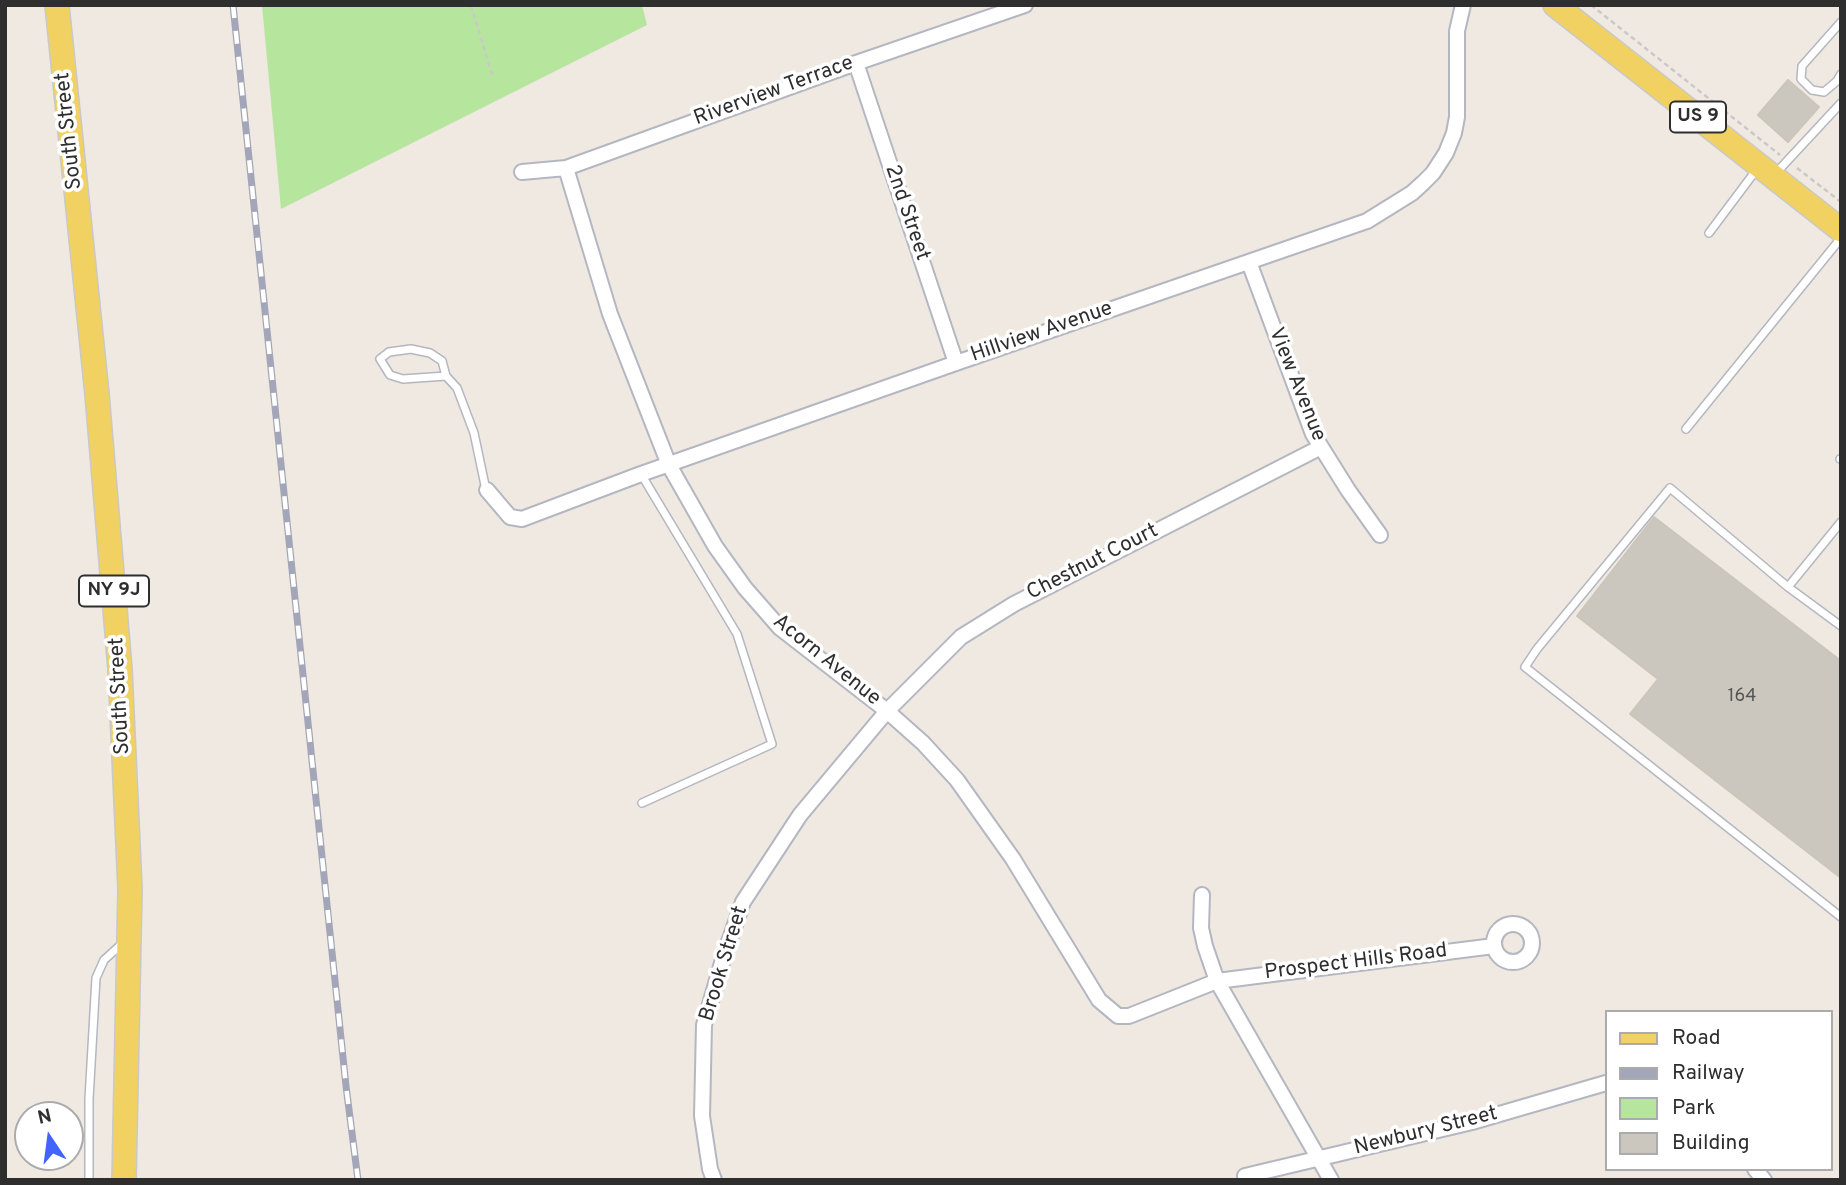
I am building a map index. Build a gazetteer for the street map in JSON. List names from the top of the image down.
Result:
{
  "streets": {
    "main road": ["US 9", "South Street", "NY 9J"],
    "street": [
      "Riverview Terrace",
      "2nd Street",
      "Hillview Avenue",
      "View Avenue",
      "Chestnut Court",
      "Acorn Avenue",
      "Prospect Hills Road",
      "Brook Street",
      "Newbury Street"
    ]
  },
  "crossings": [
    ["Riverview Terrace", "2nd Street"],
    ["Riverview Terrace", "Acorn Avenue"],
    ["2nd Street", "Hillview Avenue"],
    ["Hillview Avenue", "View Avenue"],
    ["Hillview Avenue", "Acorn Avenue"],
    ["View Avenue", "Chestnut Court"],
    ["Chestnut Court", "Acorn Avenue"],
    ["Chestnut Court", "Brook Street"],
    ["Acorn Avenue", "Prospect Hills Road"],
    ["Acorn Avenue", "Brook Street"]
  ],
  "house_numbers": ["164"],
  "legend": [
    "Road",
    "Railway",
    "Park",
    "Building"
  ],
  "north": "top"
}
